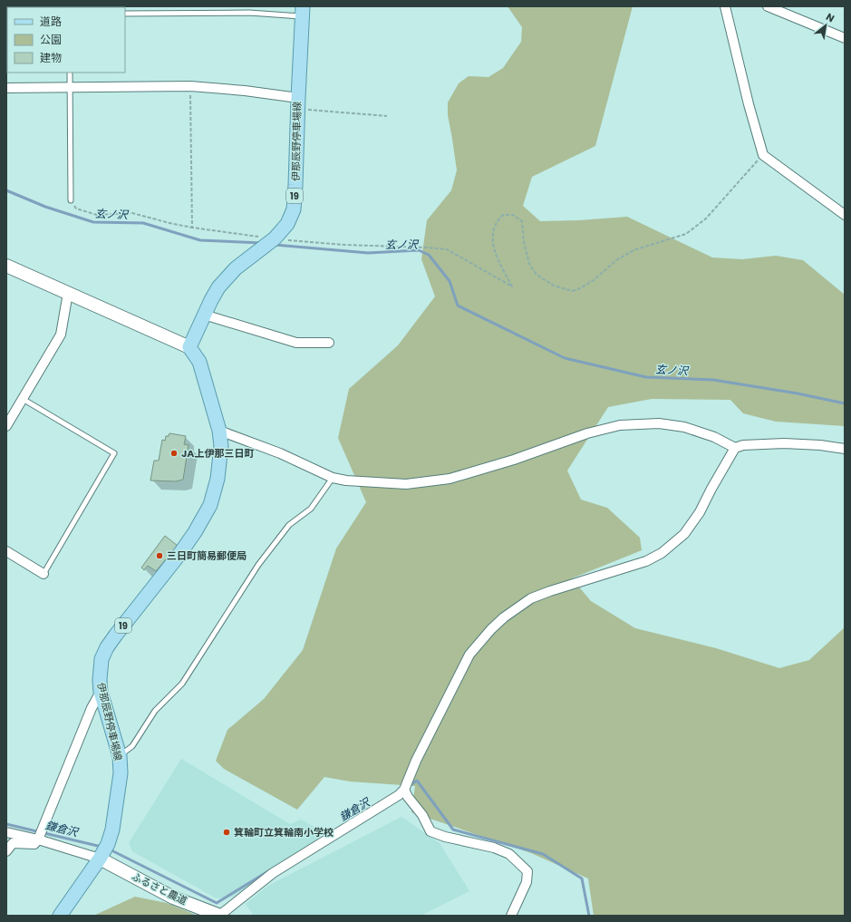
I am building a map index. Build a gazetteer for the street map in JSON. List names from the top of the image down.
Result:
{
  "streets": {
    "main road": ["伊那辰野停車場線", "19"],
    "street": ["ふるさと農道"]
  },
  "crossings": [
    ["伊那辰野停車場線", "ふるさと農道"]
  ],
  "water": ["玄ノ沢", "鎌倉沢"],
  "places": ["JA上伊那三日町", "三日町簡易郵便局", "箕輪町立箕輪南小学校"],
  "legend": ["道路", "公園", "建物"],
  "north": "top right"
}
